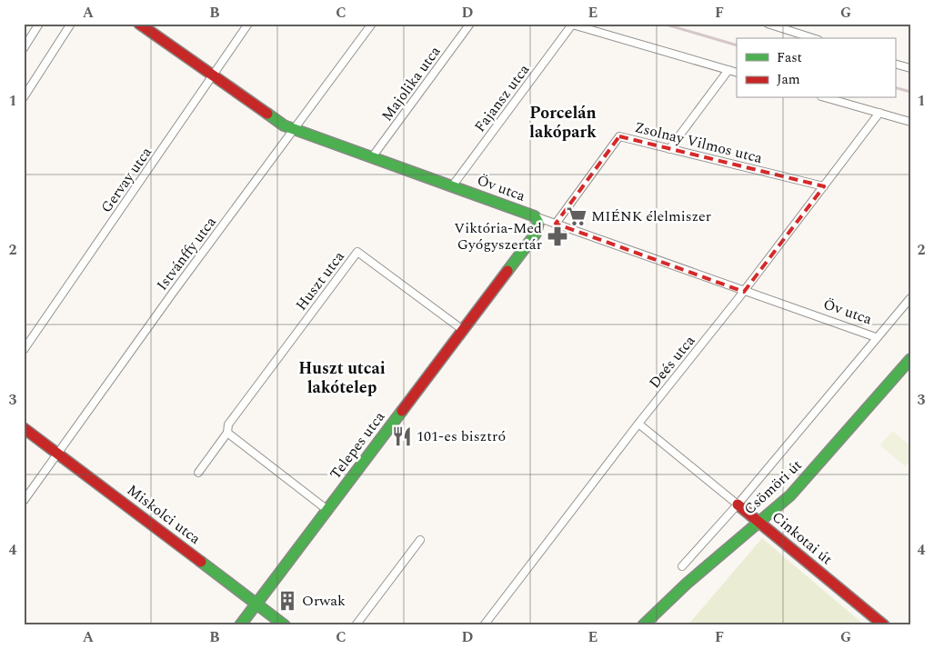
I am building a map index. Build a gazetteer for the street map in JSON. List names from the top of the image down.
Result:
{
  "streets": {
    "street": [
      "Majolika utca",
      "Fajansz utca",
      "Zsolnay Vilmos utca",
      "Gervay utca",
      "Öv utca",
      "Istvánffy utca",
      "Huszt utca",
      "Deés utca",
      "Telepes utca",
      "Csömöri út",
      "Miskolci utca",
      "Cinkotai út"
    ]
  },
  "crossings": [
    ["Majolika utca", "Öv utca"],
    ["Fajansz utca", "Öv utca"],
    ["Zsolnay Vilmos utca", "Öv utca"],
    ["Zsolnay Vilmos utca", "Deés utca"],
    ["Gervay utca", "Öv utca"],
    ["Öv utca", "Istvánffy utca"],
    ["Öv utca", "Deés utca"],
    ["Öv utca", "Telepes utca"],
    ["Öv utca", "Csömöri út"],
    ["Istvánffy utca", "Miskolci utca"],
    ["Huszt utca", "Telepes utca"],
    ["Deés utca", "Cinkotai út"],
    ["Telepes utca", "Miskolci utca"],
    ["Csömöri út", "Cinkotai út"]
  ],
  "districts": ["Porcelán lakópark", "Huszt utcai lakótelep"],
  "places": {
    "supermarket": ["MIÉNK élelmiszer"],
    "pharmacy": ["Viktória-Med Gyógyszertár"],
    "restaurant": ["101-es bisztró"],
    "building": ["Orwak"]
  },
  "legend": ["Fast", "Jam"],
  "grid": {
    "columns": [
      "A",
      "B",
      "C",
      "D",
      "E",
      "F",
      "G"
    ],
    "rows": [
      "1",
      "2",
      "3",
      "4"
    ]
  }
}
